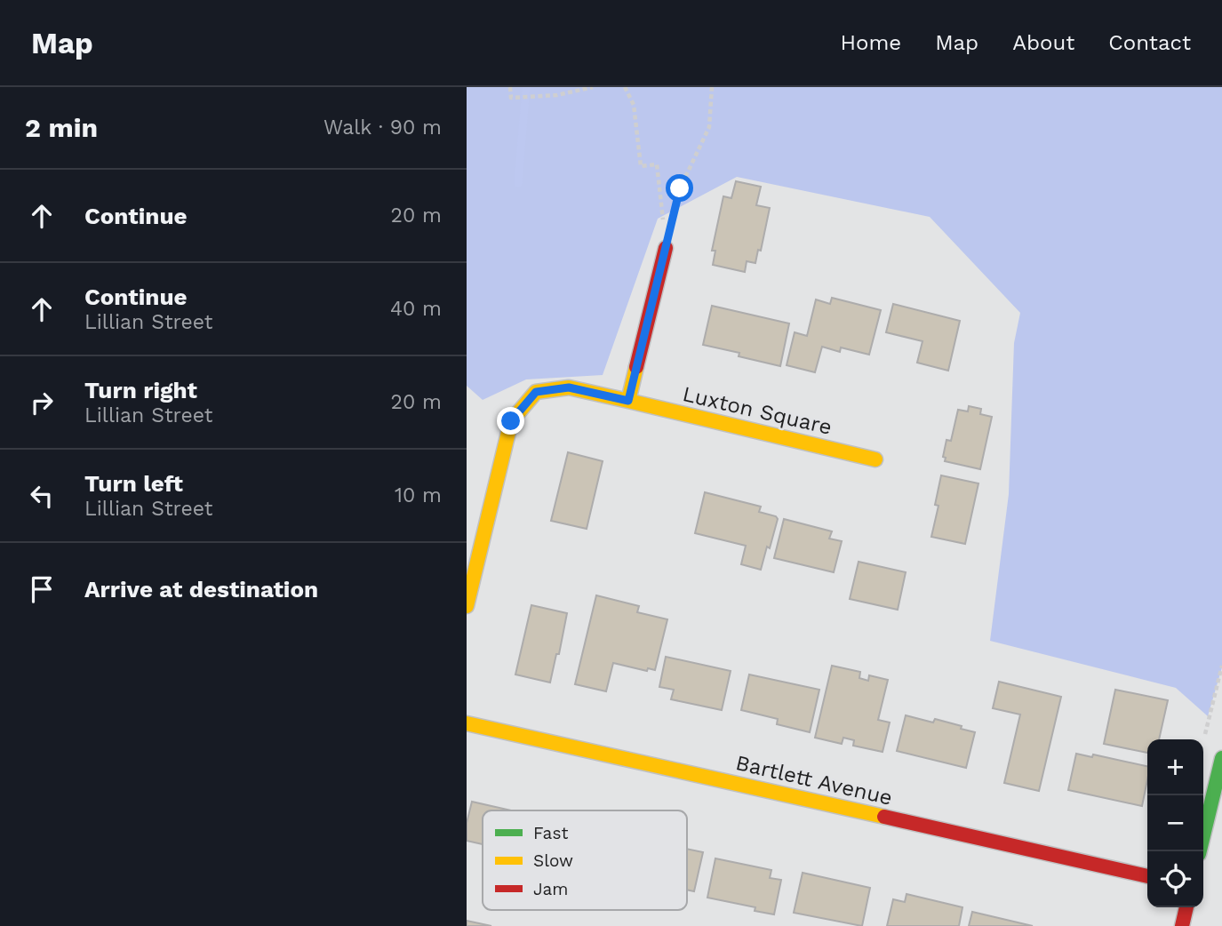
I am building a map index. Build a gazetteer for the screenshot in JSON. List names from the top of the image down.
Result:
{
  "streets": {
    "street": ["Luxton Square", "Bartlett Avenue"]
  },
  "legend": ["Fast", "Slow", "Jam"],
  "page": {
    "header": "Map",
    "nav": [
      "Home",
      "Map",
      "About",
      "Contact"
    ],
    "heading": ["2 min", "Walk · 90 m"],
    "list": [
      ["Continue", "20 m"],
      ["Continue", "Lillian Street", "40 m"],
      ["Turn right", "Lillian Street", "20 m"],
      ["Turn left", "Lillian Street", "10 m"],
      "Arrive at destination"
    ],
    "map_buttons": ["+", "−"]
  }
}
